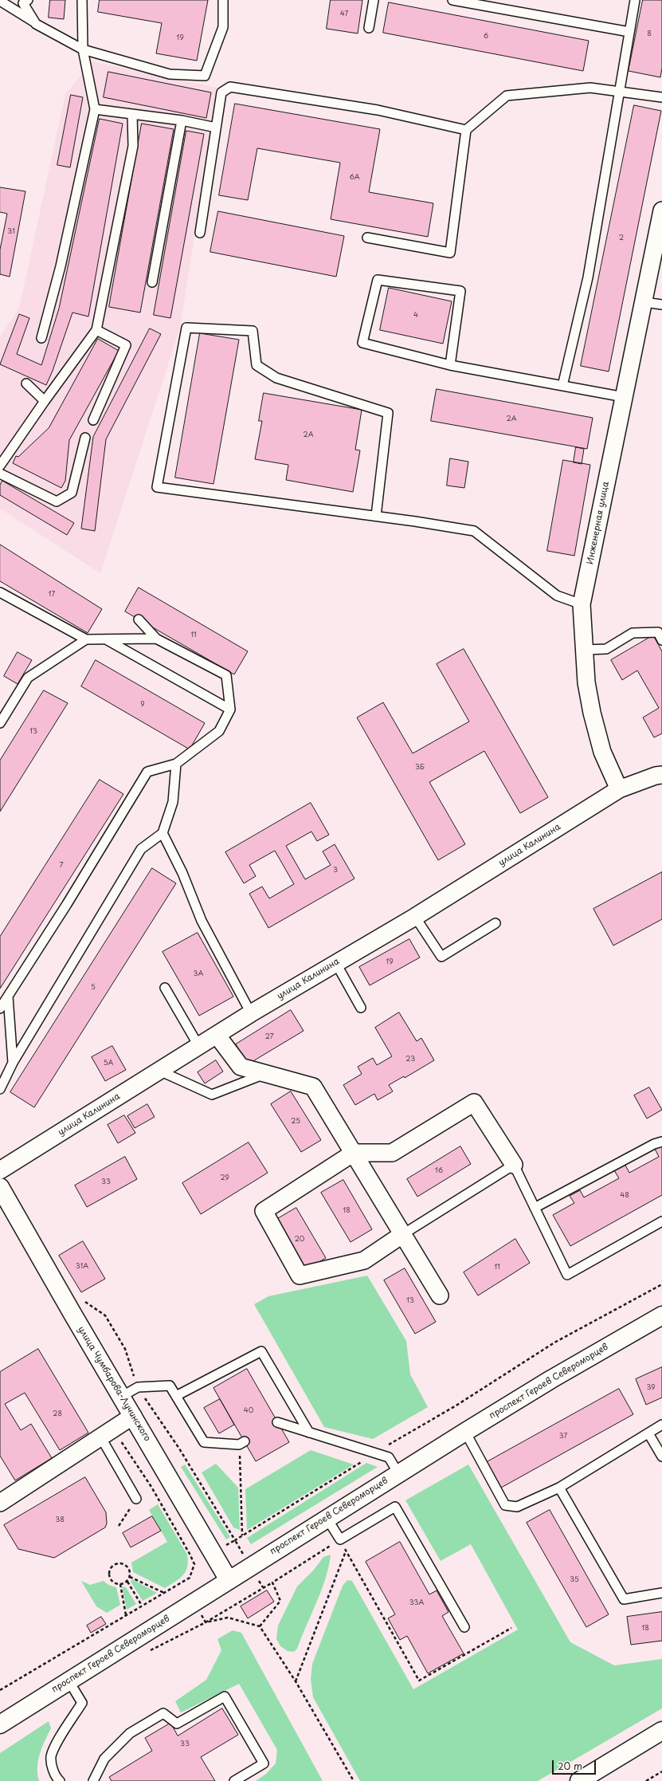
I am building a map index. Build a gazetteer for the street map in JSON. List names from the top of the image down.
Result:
{
  "streets": {
    "main road": ["проспект Героев Североморцев", "улица Чумбарова-Лучинского"],
    "street": ["Инженерная улица", "улица Калинина"]
  },
  "crossings": [
    ["Инженерная улица", "улица Калинина"],
    ["проспект Героев Североморцев", "улица Чумбарова-Лучинского"]
  ],
  "house_numbers": [
    "47",
    "8",
    "6",
    "19",
    "6А",
    "31",
    "2",
    "4",
    "2А",
    "2А",
    "17",
    "11",
    "9",
    "13",
    "3Б",
    "7",
    "3",
    "19",
    "3А",
    "5",
    "27",
    "23",
    "5А",
    "25",
    "16",
    "29",
    "33",
    "48",
    "18",
    "20",
    "31А",
    "11",
    "13",
    "39",
    "40",
    "28",
    "37",
    "38",
    "35",
    "33А",
    "18",
    "33"
  ],
  "scale_bar": "20 m"
}
